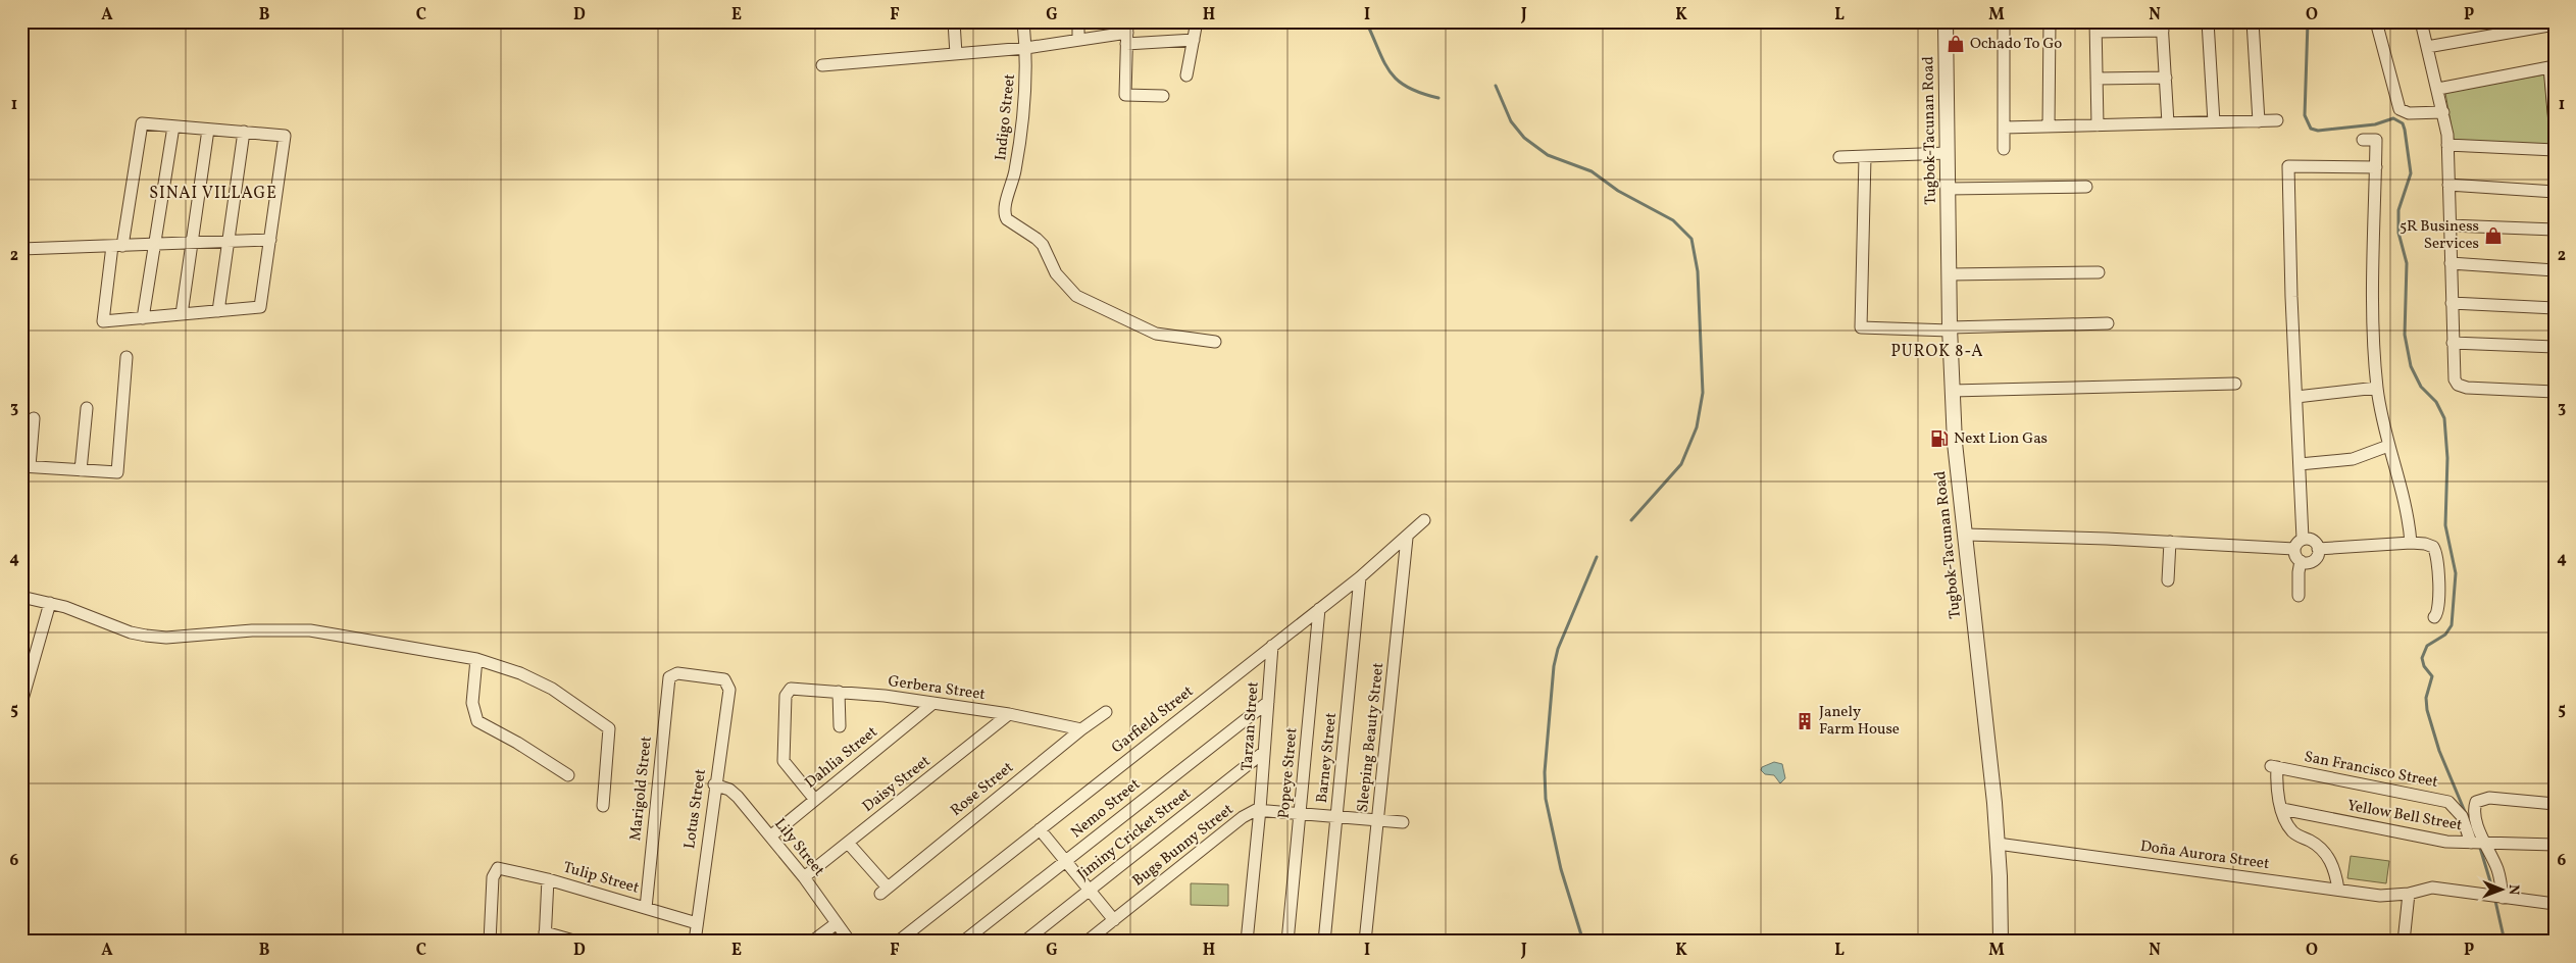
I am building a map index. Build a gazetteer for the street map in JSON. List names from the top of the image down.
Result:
{
  "streets": {
    "street": [
      "Indigo Street",
      "Tugbok-Tacunan Road",
      "Gerbera Street",
      "Garfield Street",
      "Tarzan Street",
      "Sleeping Beauty Street",
      "Dahlia Street",
      "Barney Street",
      "San Francisco Street",
      "Popeye Street",
      "Daisy Street",
      "Marigold Street",
      "Rose Street",
      "Lotus Street",
      "Nemo Street",
      "Yellow Bell Street",
      "Jiminy Cricket Street",
      "Bugs Bunny Street",
      "Lily Street",
      "Doña Aurora Street",
      "Tulip Street"
    ]
  },
  "crossings": [
    ["Tugbok-Tacunan Road", "Doña Aurora Street"],
    ["Gerbera Street", "Dahlia Street"],
    ["Gerbera Street", "Daisy Street"],
    ["Gerbera Street", "Rose Street"],
    ["Garfield Street", "Tarzan Street"],
    ["Garfield Street", "Sleeping Beauty Street"],
    ["Garfield Street", "Barney Street"],
    ["Garfield Street", "Popeye Street"],
    ["Tarzan Street", "Popeye Street"],
    ["Tarzan Street", "Nemo Street"],
    ["Tarzan Street", "Jiminy Cricket Street"],
    ["Tarzan Street", "Bugs Bunny Street"],
    ["Dahlia Street", "Lily Street"],
    ["San Francisco Street", "Yellow Bell Street"],
    ["Popeye Street", "Bugs Bunny Street"],
    ["Daisy Street", "Rose Street"],
    ["Daisy Street", "Lily Street"],
    ["Marigold Street", "Lotus Street"],
    ["Marigold Street", "Tulip Street"],
    ["Lotus Street", "Lily Street"],
    ["Lotus Street", "Tulip Street"]
  ],
  "districts": ["SINAI VILLAGE", "PUROK 8-A"],
  "places": {
    "shop": ["Ochado To Go", "5R Business Services"],
    "fuel station": ["Next Lion Gas"],
    "building": ["Janely Farm House"]
  },
  "north": "right",
  "grid": {
    "columns": [
      "A",
      "B",
      "C",
      "D",
      "E",
      "F",
      "G",
      "H",
      "I",
      "J",
      "K",
      "L",
      "M",
      "N",
      "O",
      "P"
    ],
    "rows": [
      "1",
      "2",
      "3",
      "4",
      "5",
      "6"
    ]
  }
}
